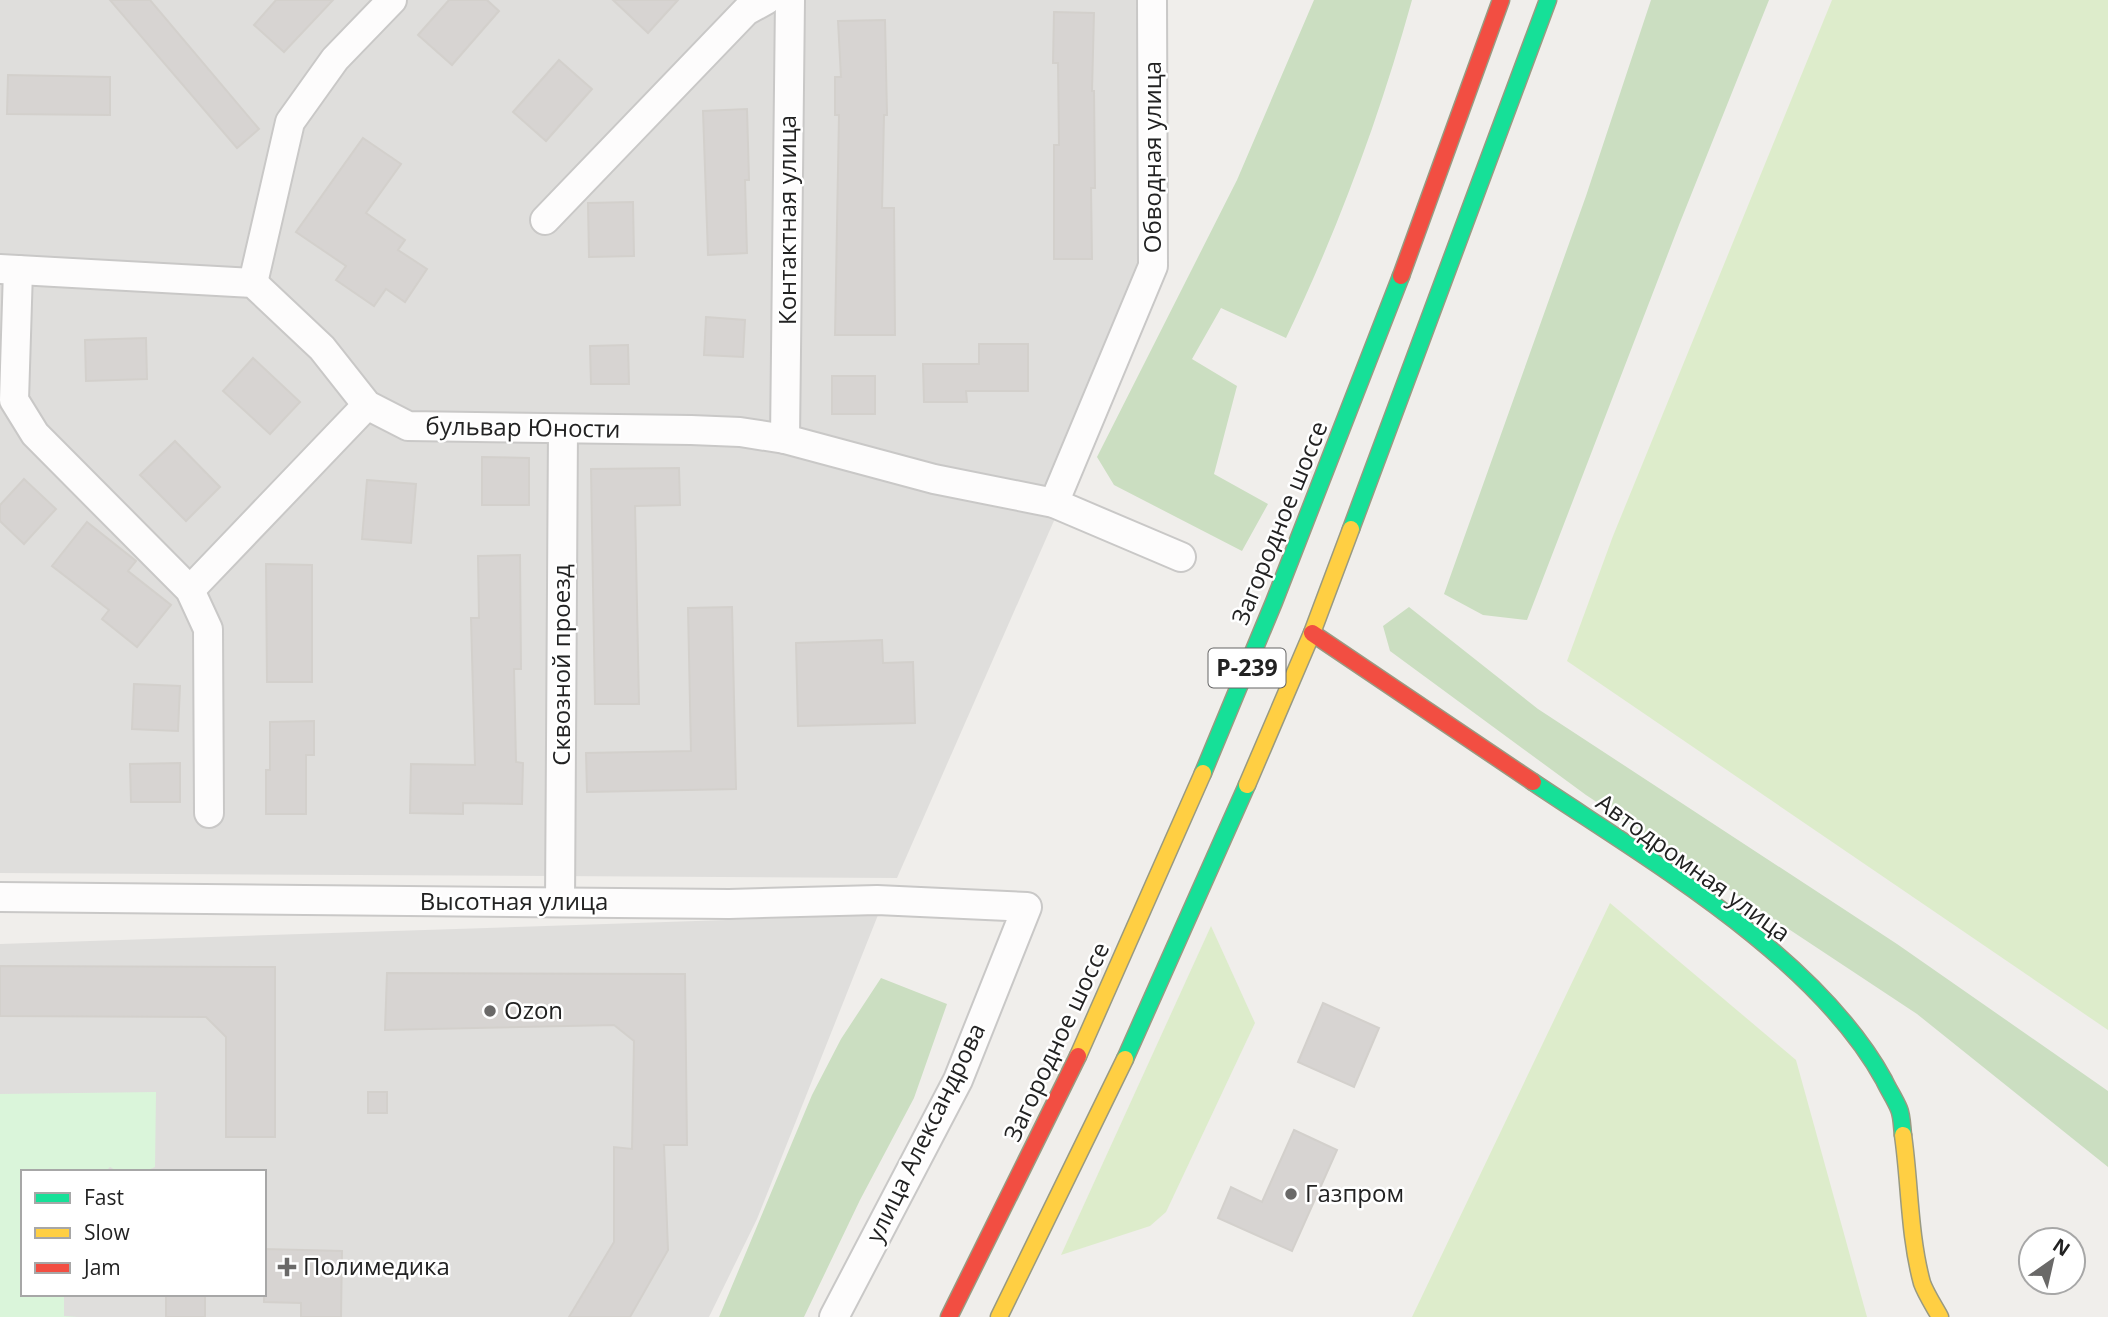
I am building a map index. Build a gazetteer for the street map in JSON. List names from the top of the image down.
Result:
{
  "streets": {
    "main road": ["Загородное шоссе", "Р-239", "Автодромная улица"],
    "street": [
      "Обводная улица",
      "Контактная улица",
      "бульвар Юности",
      "Сквозной проезд",
      "Высотная улица",
      "улица Александрова"
    ]
  },
  "crossings": [
    ["Обводная улица", "бульвар Юности"],
    ["Контактная улица", "бульвар Юности"],
    ["бульвар Юности", "Сквозной проезд"],
    ["Сквозной проезд", "Высотная улица"],
    ["Р-239", "Автодромная улица"],
    ["Высотная улица", "улица Александрова"]
  ],
  "places": {
    "other": ["Ozon", "Газпром"],
    "health": ["Полимедика"]
  },
  "legend": ["Fast", "Slow", "Jam"],
  "north": "top right"
}
